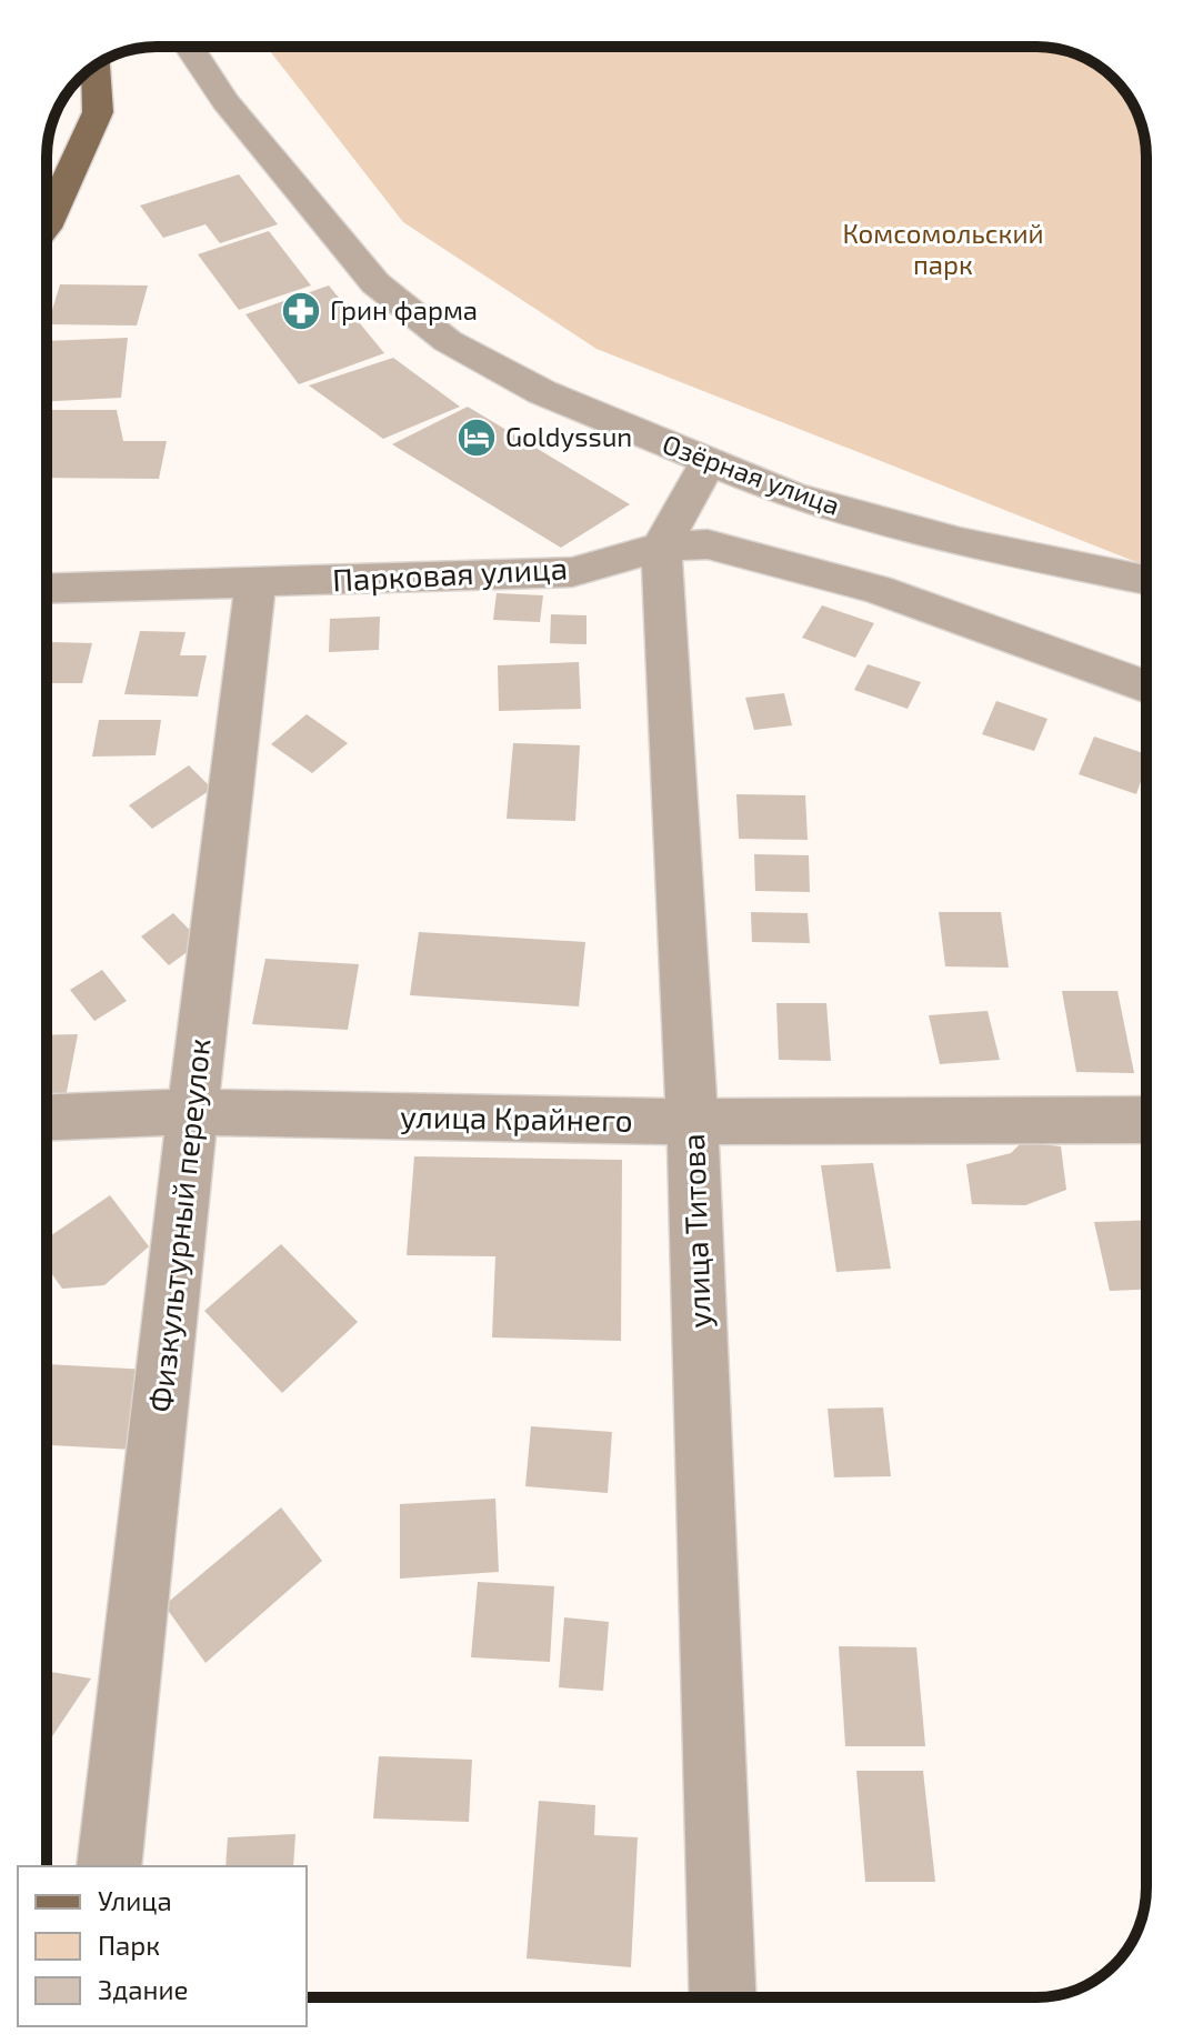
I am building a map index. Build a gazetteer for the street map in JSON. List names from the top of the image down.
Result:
{
  "streets": {
    "street": [
      "Озёрная улица",
      "Парковая улица",
      "улица Крайнего",
      "Физкультурный переулок",
      "улица Титова"
    ]
  },
  "crossings": [
    ["Парковая улица", "Физкультурный переулок"],
    ["Парковая улица", "улица Титова"],
    ["улица Крайнего", "Физкультурный переулок"],
    ["улица Крайнего", "улица Титова"]
  ],
  "parks": ["Комсомольский парк"],
  "places": {
    "pharmacy": ["Грин фарма"],
    "hotel": ["Goldyssun"]
  },
  "legend": ["Улица", "Парк", "Здание"]
}
